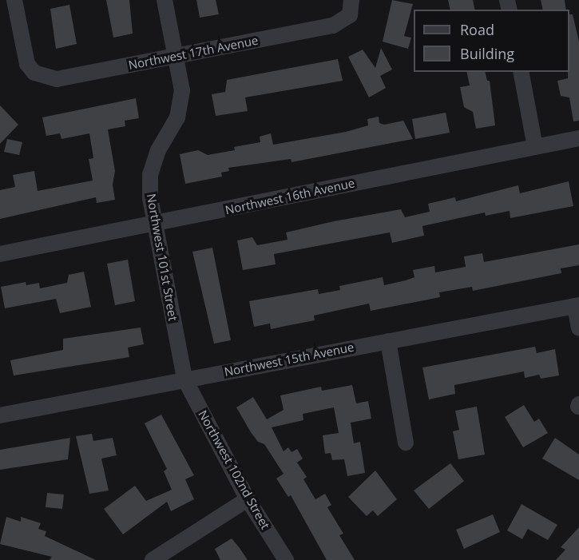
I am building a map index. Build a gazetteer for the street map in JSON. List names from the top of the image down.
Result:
{
  "streets": {
    "street": [
      "Northwest 17th Avenue",
      "Northwest 16th Avenue",
      "Northwest 101st Street",
      "Northwest 15th Avenue",
      "Northwest 102nd Street"
    ]
  },
  "crossings": [
    ["Northwest 17th Avenue", "Northwest 101st Street"],
    ["Northwest 16th Avenue", "Northwest 101st Street"],
    ["Northwest 101st Street", "Northwest 15th Avenue"],
    ["Northwest 101st Street", "Northwest 102nd Street"],
    ["Northwest 15th Avenue", "Northwest 102nd Street"]
  ],
  "legend": ["Road", "Building"]
}
